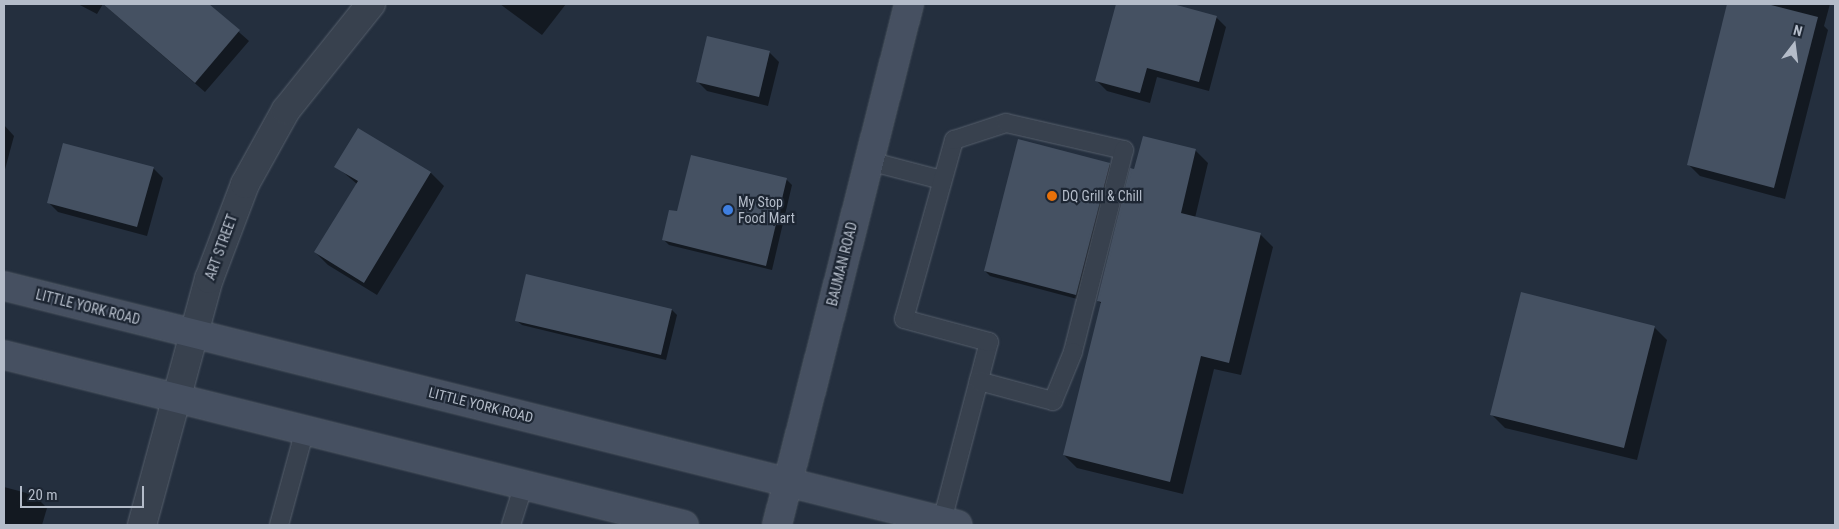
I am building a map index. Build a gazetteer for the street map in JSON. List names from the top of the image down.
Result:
{
  "streets": {
    "main road": ["BAUMAN ROAD", "LITTLE YORK ROAD"],
    "street": ["ART STREET"]
  },
  "crossings": [
    ["ART STREET", "LITTLE YORK ROAD"],
    ["BAUMAN ROAD", "LITTLE YORK ROAD"]
  ],
  "places": ["DQ Grill & Chill", "My Stop Food Mart"],
  "scale_bar": "20 m",
  "north": "top"
}
